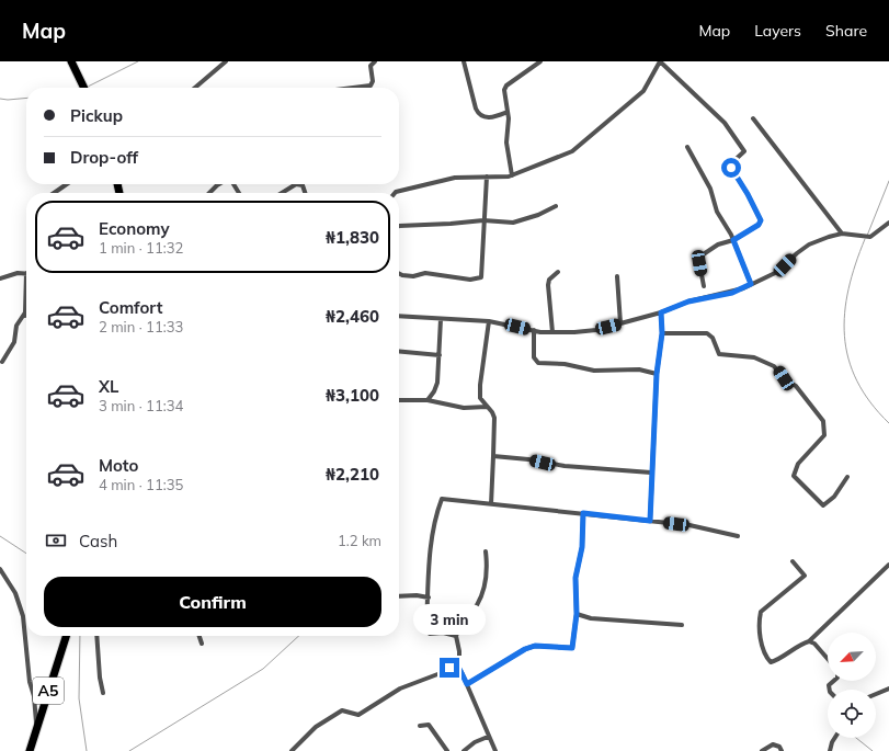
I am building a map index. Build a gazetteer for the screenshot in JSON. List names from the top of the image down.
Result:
{
  "streets": {
    "highway": ["A5"]
  },
  "north": "bottom left",
  "page": {
    "header": "Map",
    "nav": ["Map", "Layers", "Share"],
    "banner": ["Pickup", "Drop-off"],
    "list": [
      {
        "name": "Economy",
        "note": "1 min · 11:32",
        "value": "₦1,830"
      },
      {
        "name": "Comfort",
        "note": "2 min · 11:33",
        "value": "₦2,460"
      },
      {
        "name": "XL",
        "note": "3 min · 11:34",
        "value": "₦3,100"
      },
      {
        "name": "Moto",
        "note": "4 min · 11:35",
        "value": "₦2,210"
      }
    ],
    "pay": ["Cash", "1.2 km"],
    "buttons": "Confirm",
    "bubble": "3 min"
  }
}
